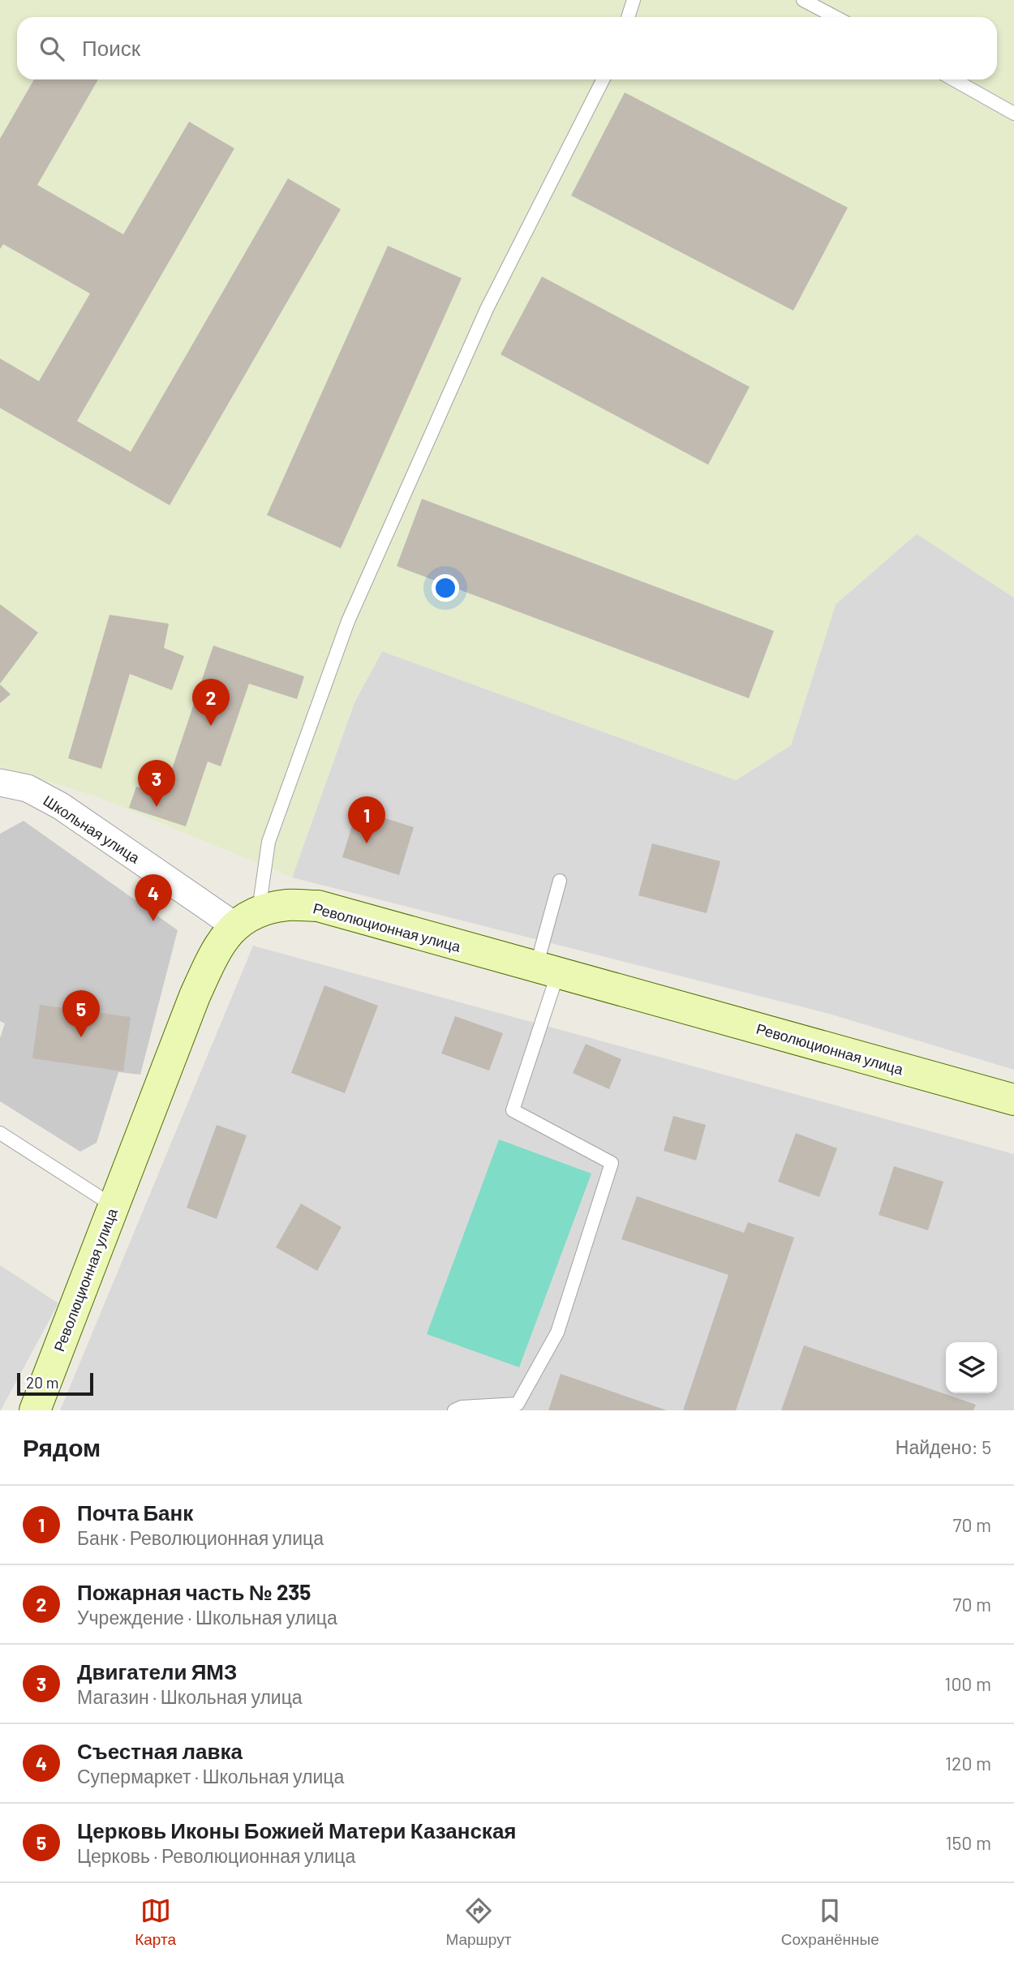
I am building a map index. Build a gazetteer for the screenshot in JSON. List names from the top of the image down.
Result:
{
  "streets": {
    "main road": ["Революционная улица"],
    "street": ["Школьная улица"]
  },
  "crossings": [
    ["Школьная улица", "Революционная улица"]
  ],
  "scale_bar": "20 m",
  "page": {
    "search": "Поиск",
    "pins": [
      "2",
      "3",
      "1",
      "4",
      "5"
    ],
    "scale": "20 m",
    "heading": ["Рядом", "Найдено: 5"],
    "list": [
      {
        "mark": "1",
        "name": "Почта Банк",
        "note": "Банк · Революционная улица",
        "value": "70 m"
      },
      {
        "mark": "2",
        "name": "Пожарная часть № 235",
        "note": "Учреждение · Школьная улица",
        "value": "70 m"
      },
      {
        "mark": "3",
        "name": "Двигатели ЯМЗ",
        "note": "Магазин · Школьная улица",
        "value": "100 m"
      },
      {
        "mark": "4",
        "name": "Съестная лавка",
        "note": "Супермаркет · Школьная улица",
        "value": "120 m"
      },
      {
        "mark": "5",
        "name": "Церковь Иконы Божией Матери Казанская",
        "note": "Церковь · Революционная улица",
        "value": "150 m"
      }
    ],
    "nav": ["Карта", "Маршрут", "Сохранённые"]
  }
}
